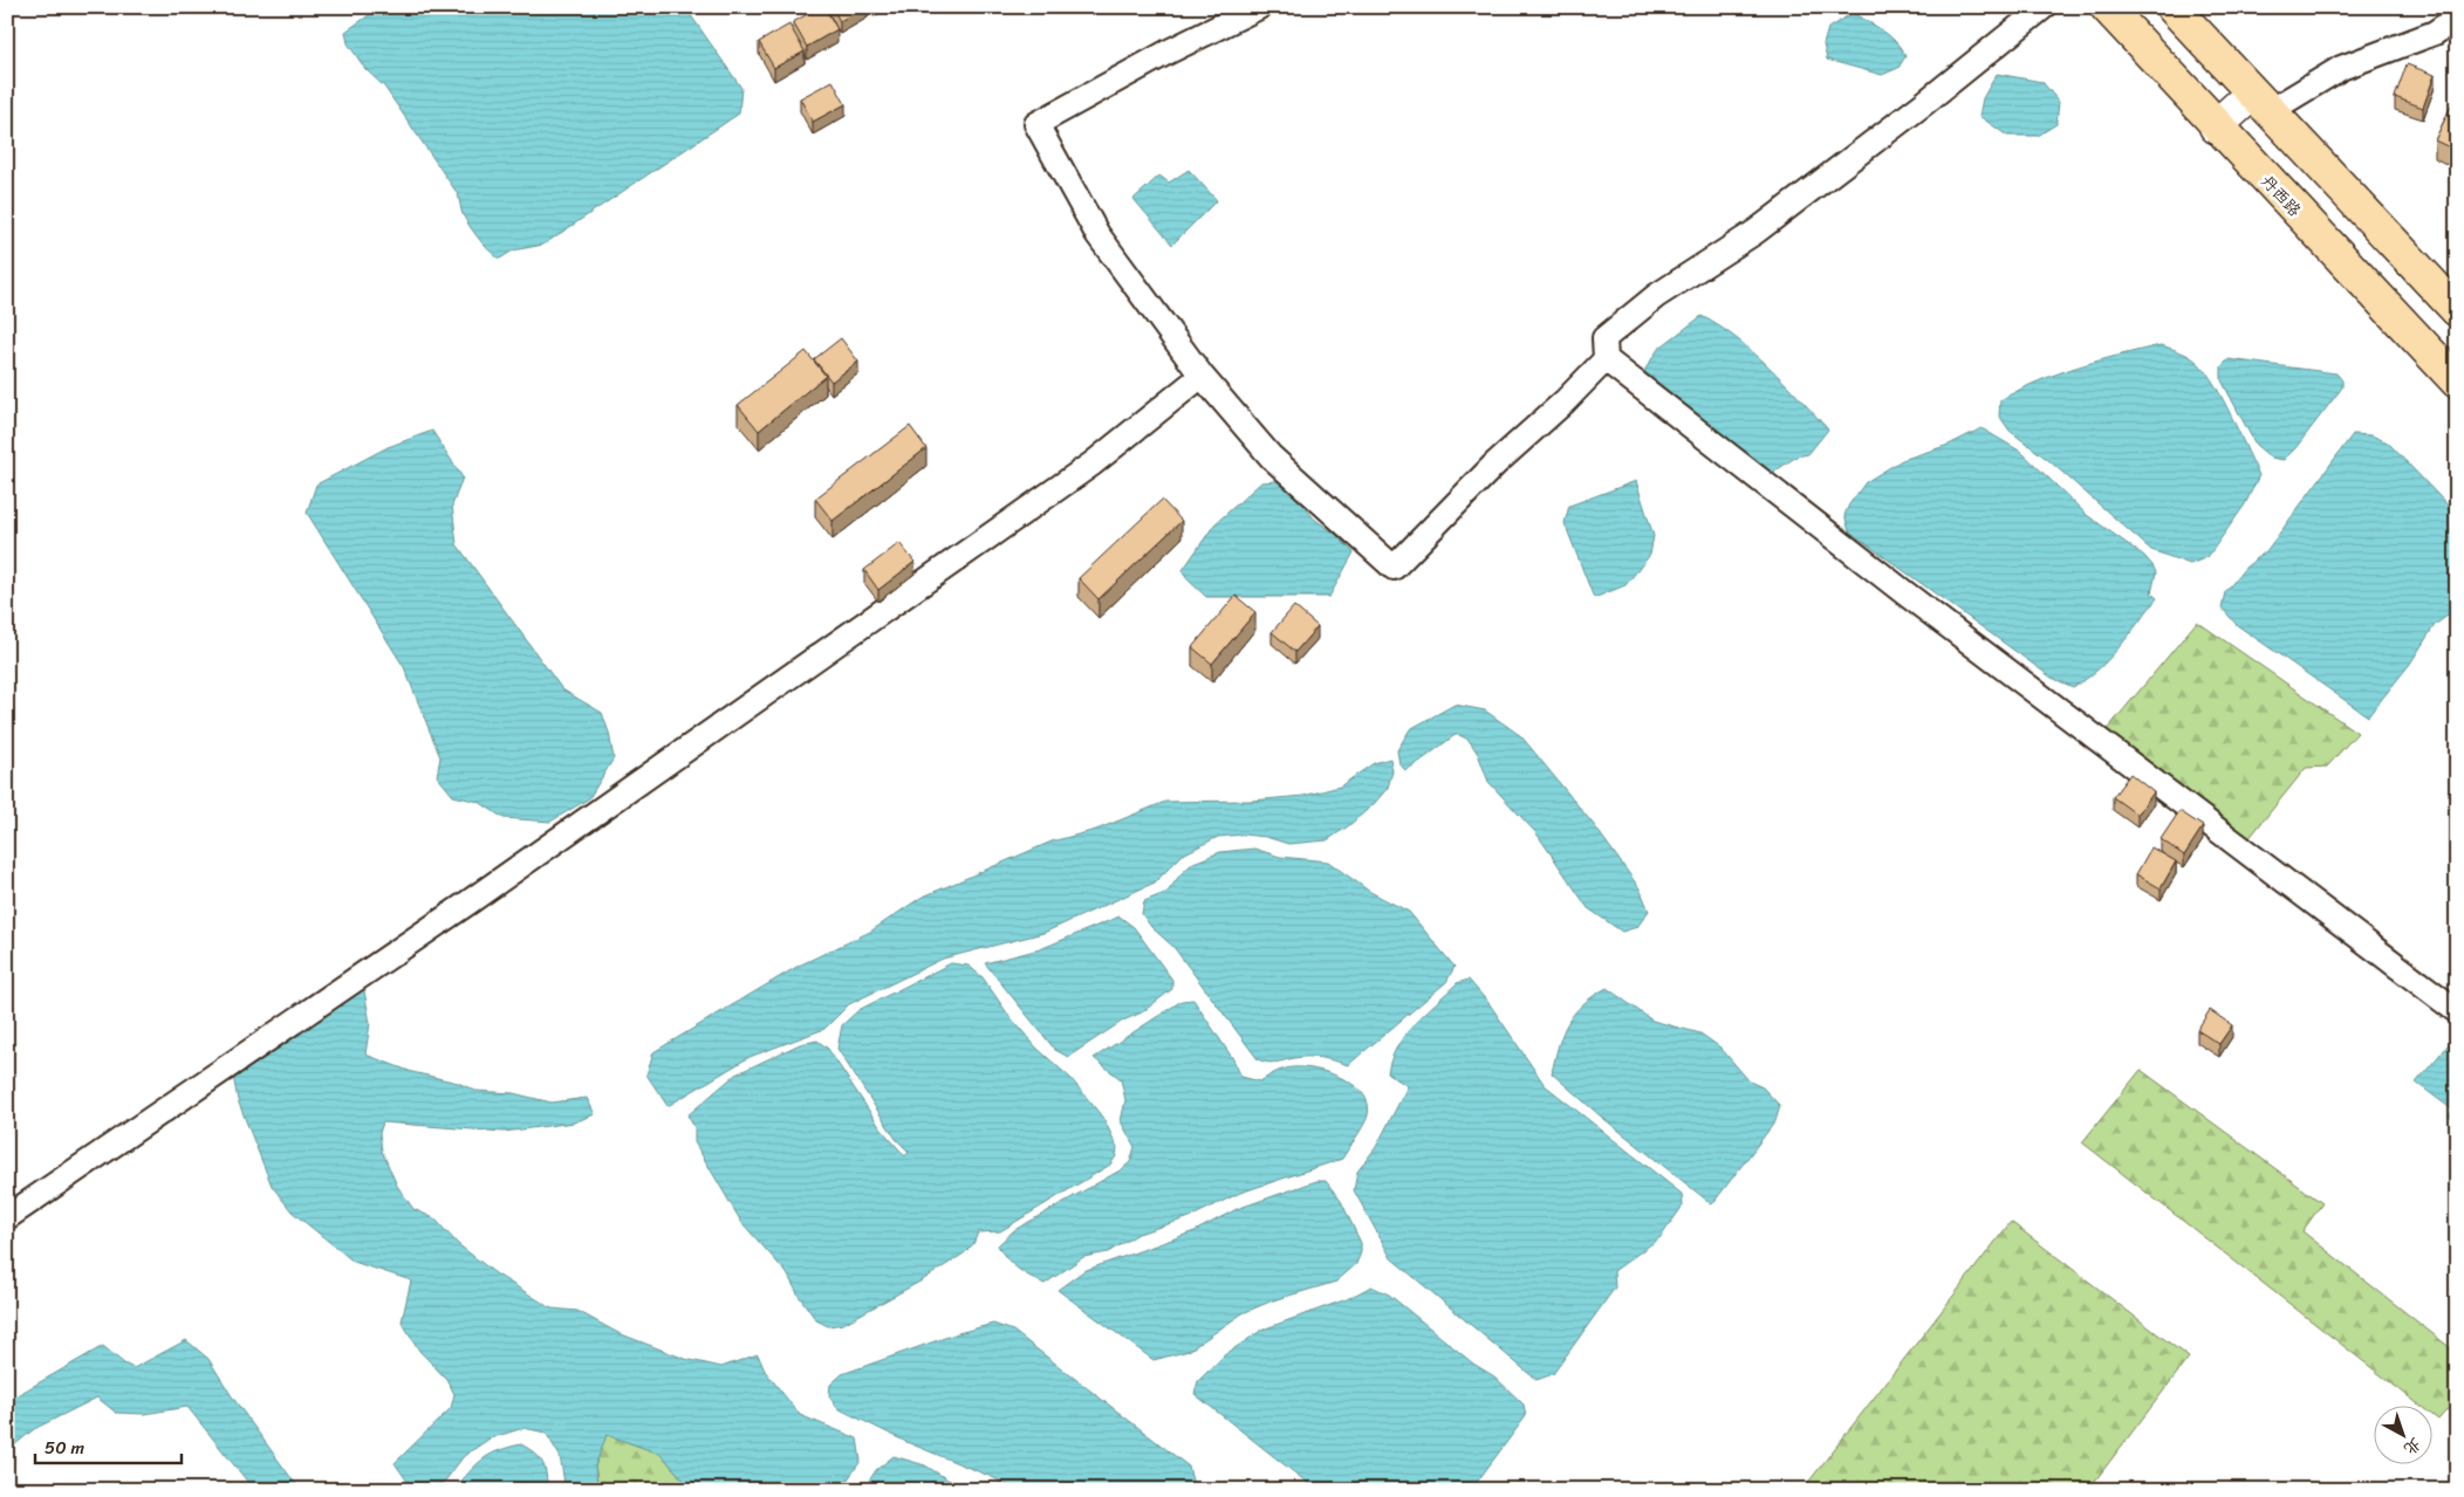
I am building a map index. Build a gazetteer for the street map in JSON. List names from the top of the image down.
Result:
{
  "streets": {
    "main road": ["丹西路"]
  },
  "scale_bar": "50 m",
  "north": "bottom right"
}
